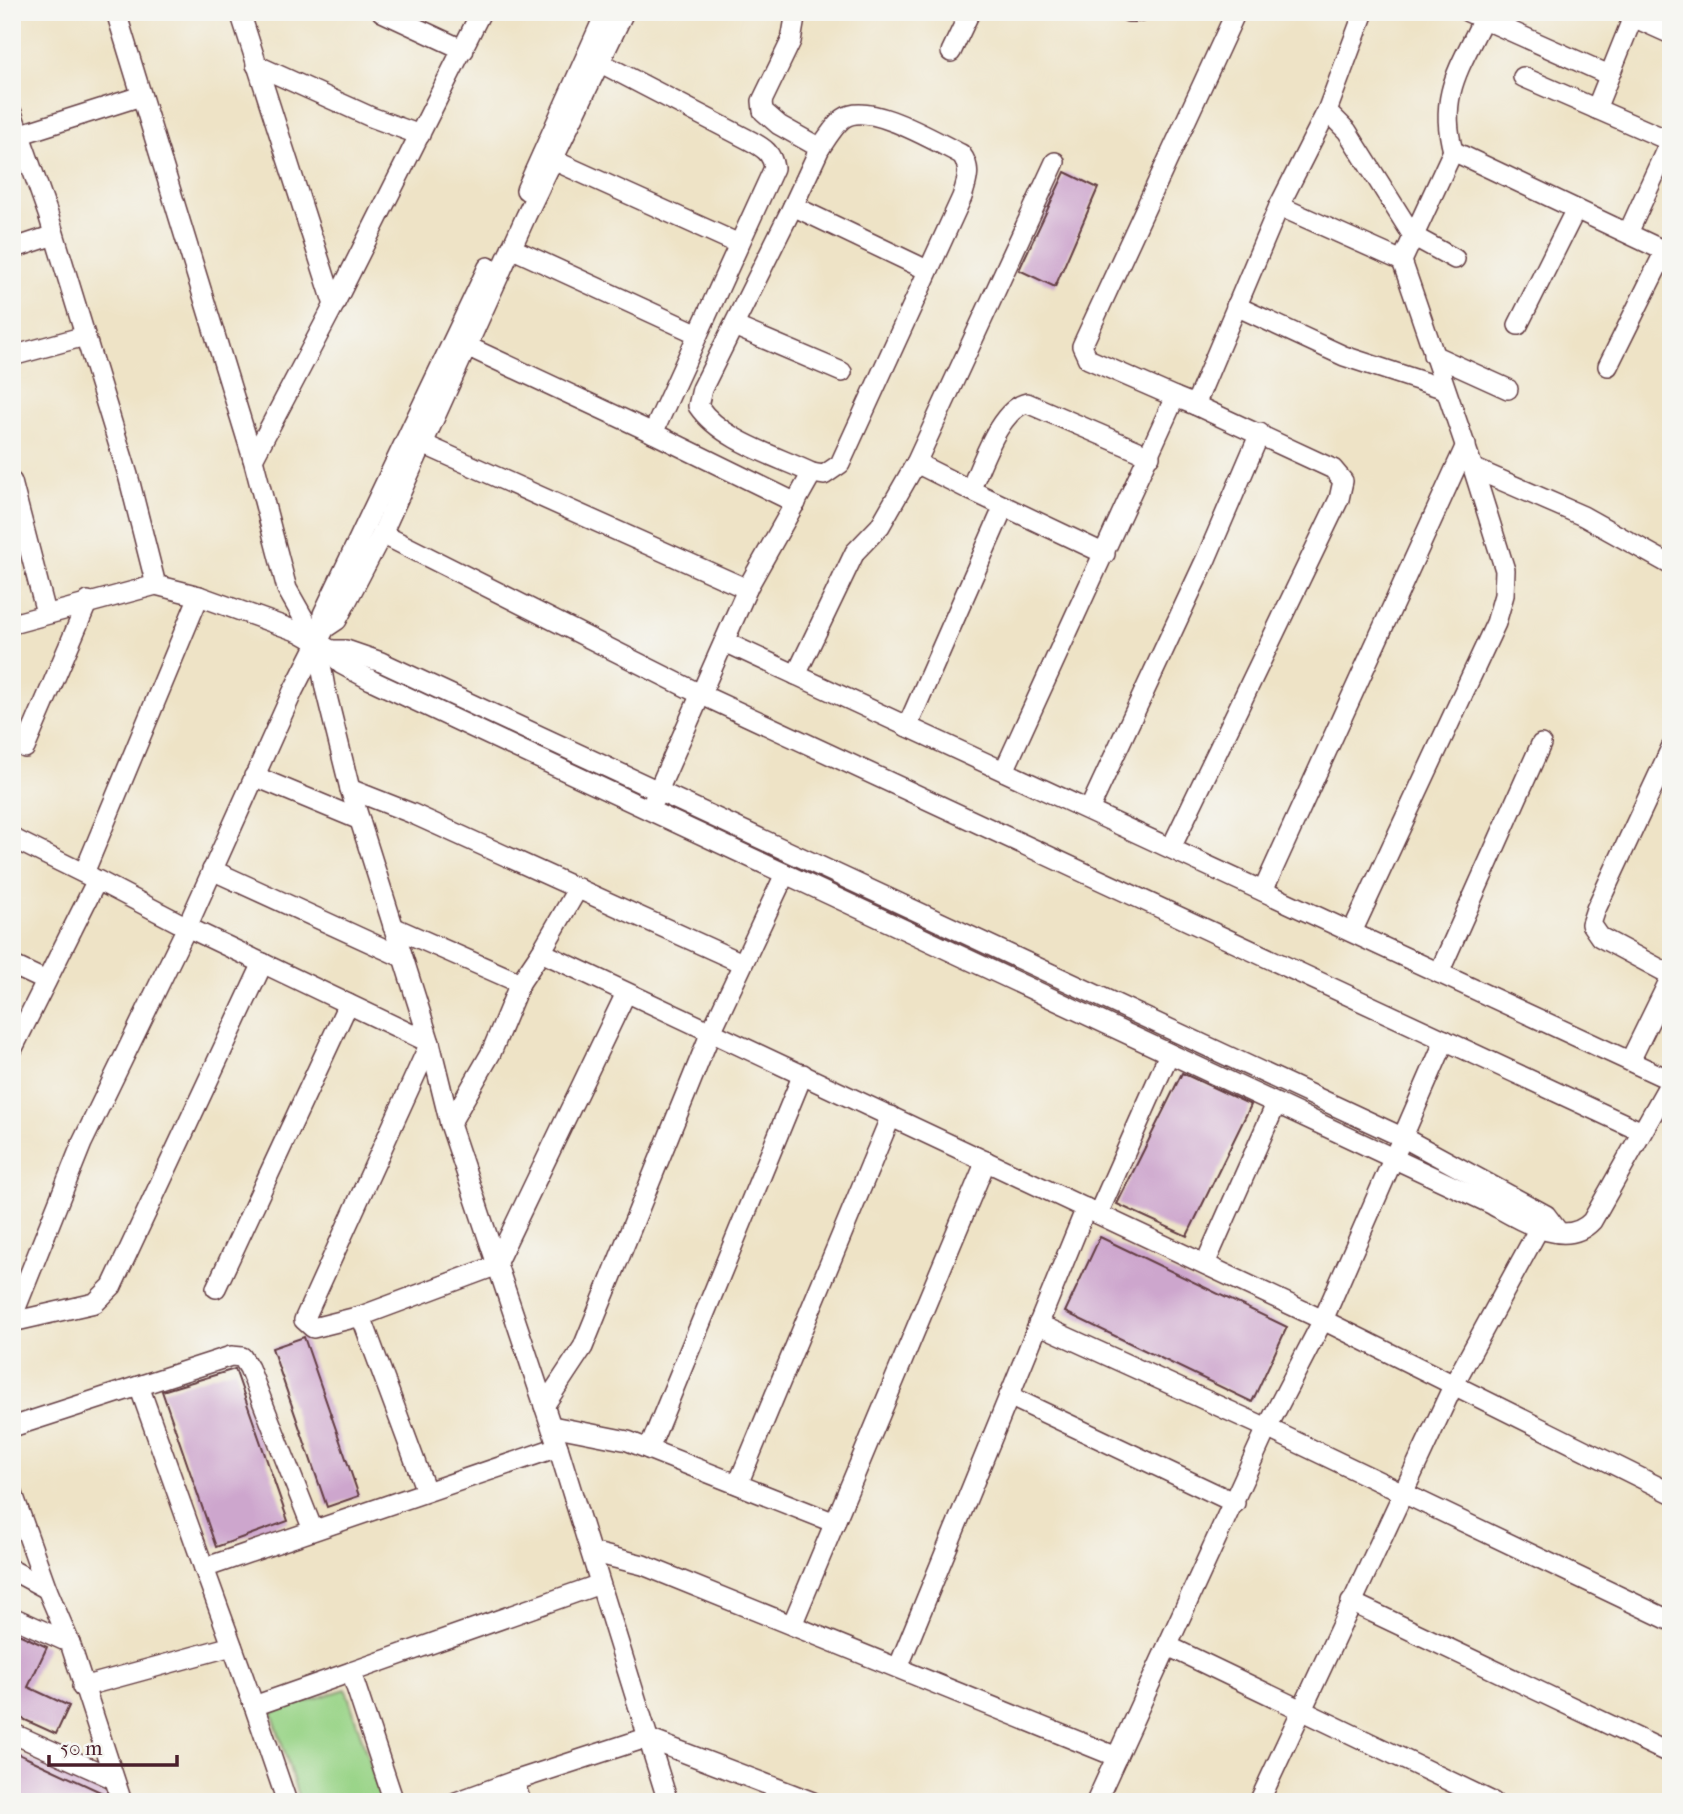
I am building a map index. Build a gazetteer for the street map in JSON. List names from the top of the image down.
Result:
{
  "scale_bar": "50 m"
}
